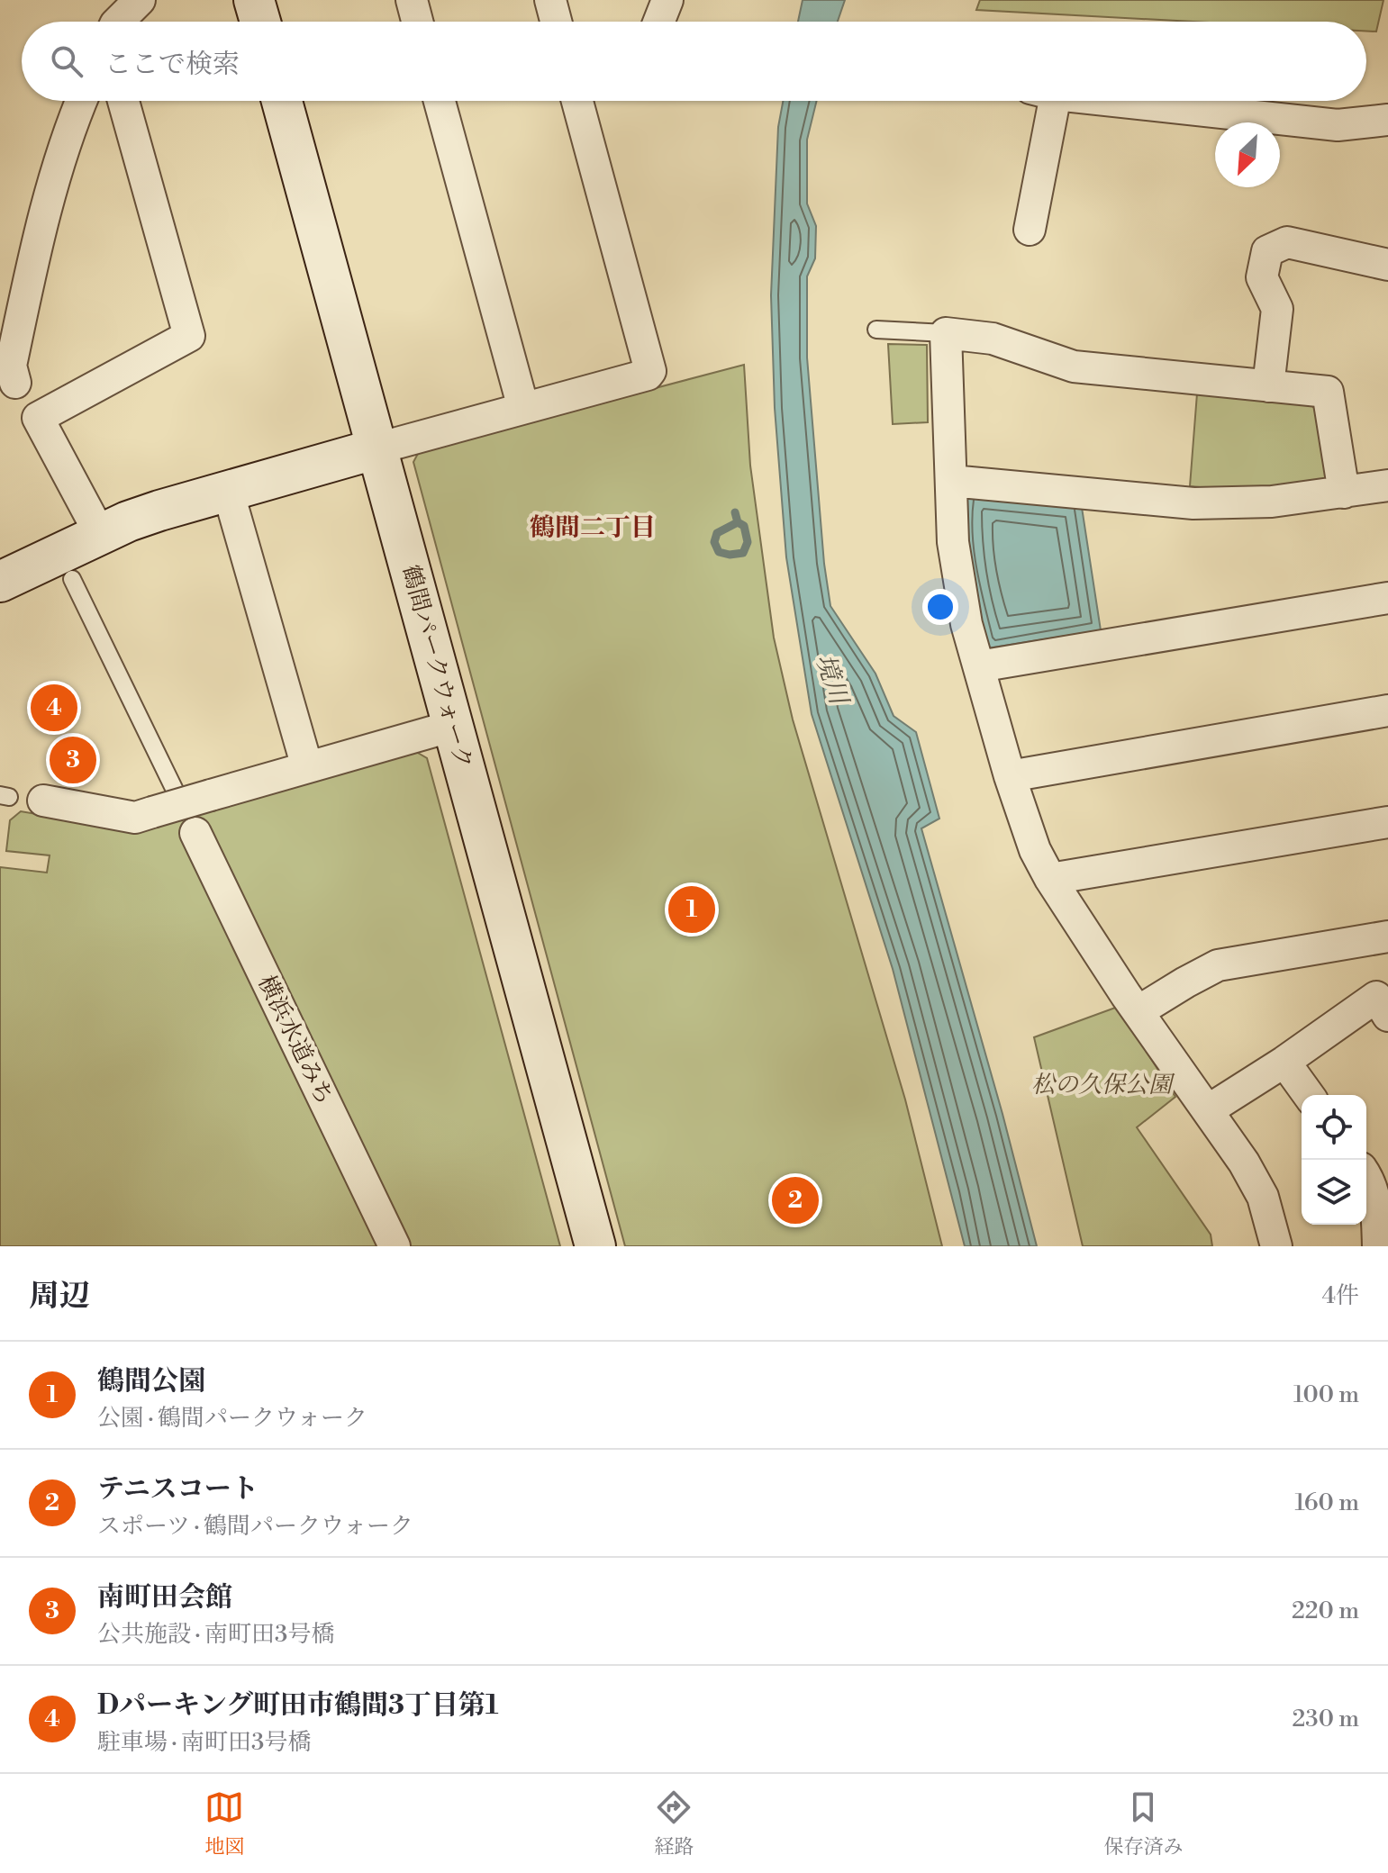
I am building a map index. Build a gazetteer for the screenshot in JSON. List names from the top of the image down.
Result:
{
  "streets": {
    "street": ["鶴間パークウォーク", "横浜水道みち"]
  },
  "districts": ["鶴間二丁目"],
  "water": ["境川"],
  "parks": ["松の久保公園"],
  "north": "bottom left",
  "page": {
    "search": "ここで検索",
    "pins": [
      "4",
      "3",
      "1",
      "2"
    ],
    "heading": ["周辺", "4件"],
    "list": [
      {
        "mark": "1",
        "name": "鶴間公園",
        "note": "公園 · 鶴間パークウォーク",
        "value": "100 m"
      },
      {
        "mark": "2",
        "name": "テニスコート",
        "note": "スポーツ · 鶴間パークウォーク",
        "value": "160 m"
      },
      {
        "mark": "3",
        "name": "南町田会館",
        "note": "公共施設 · 南町田3号橋",
        "value": "220 m"
      },
      {
        "mark": "4",
        "name": "Dパーキング町田市鶴間3丁目第1",
        "note": "駐車場 · 南町田3号橋",
        "value": "230 m"
      }
    ],
    "nav": ["地図", "経路", "保存済み"]
  }
}
